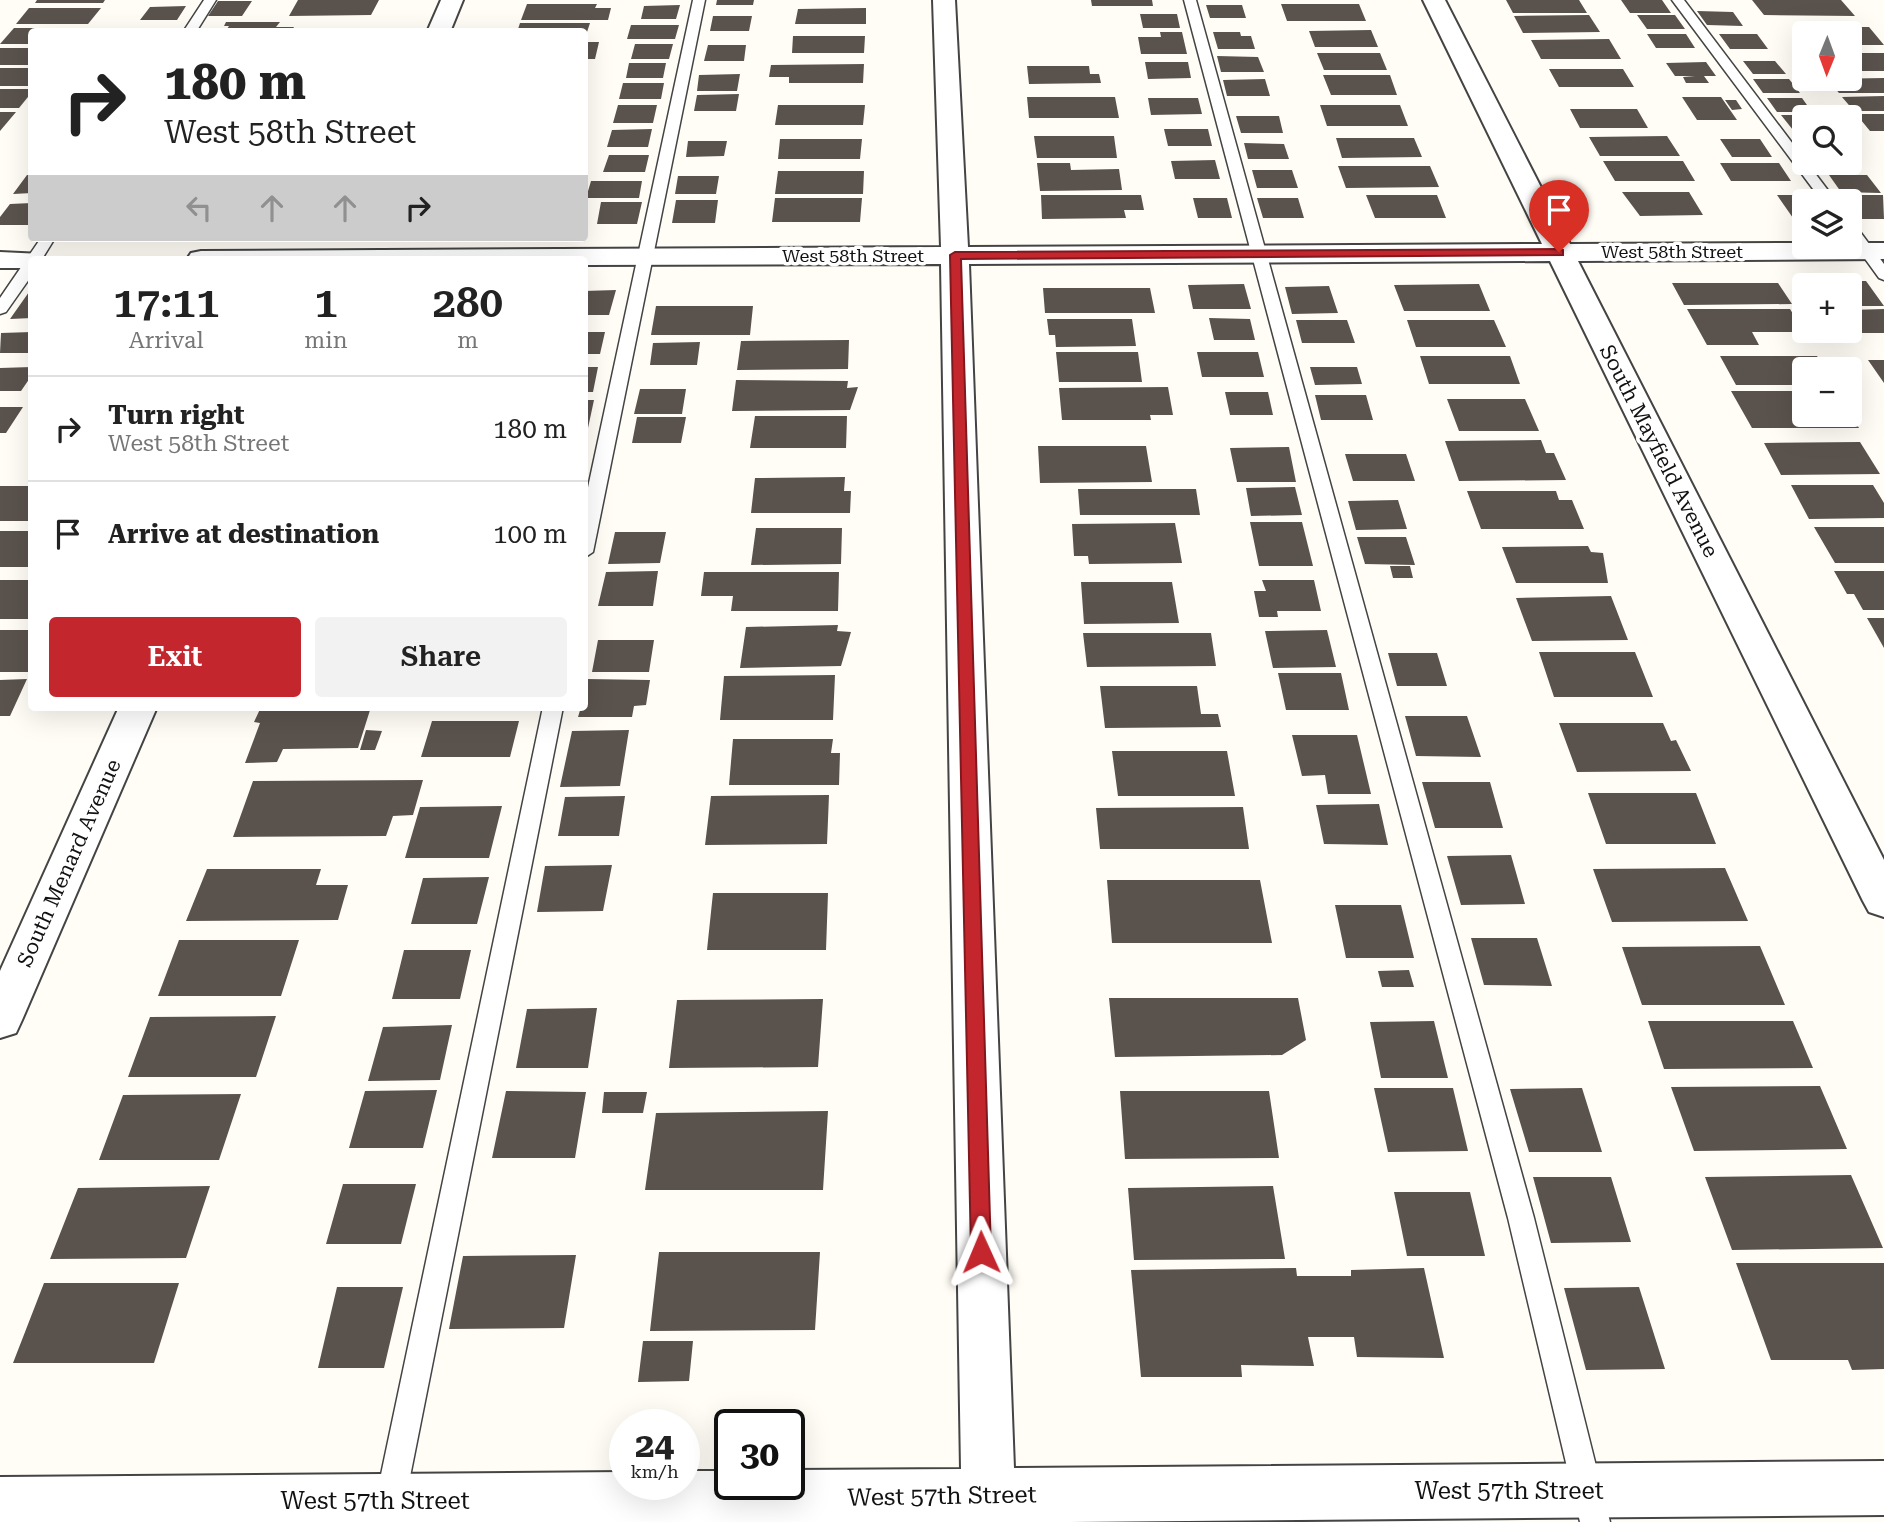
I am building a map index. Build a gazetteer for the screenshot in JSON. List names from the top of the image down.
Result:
{
  "streets": {
    "street": [
      "West 58th Street",
      "South Mayfield Avenue",
      "South Menard Avenue",
      "West 57th Street"
    ]
  },
  "crossings": [
    ["West 58th Street", "South Mayfield Avenue"]
  ],
  "north": "bottom",
  "page": {
    "map_buttons": ["+", "−"],
    "turn": ["180 m", "West 58th Street"],
    "eta": [
      "17:11",
      "Arrival",
      "1",
      "min",
      "280",
      "m"
    ],
    "list": [
      {
        "name": "Turn right",
        "note": "West 58th Street",
        "value": "180 m"
      },
      {
        "name": "Arrive at destination",
        "value": "100 m"
      }
    ],
    "buttons": ["Exit", "Share"],
    "speed": "24 km/h",
    "limit": "30"
  }
}
